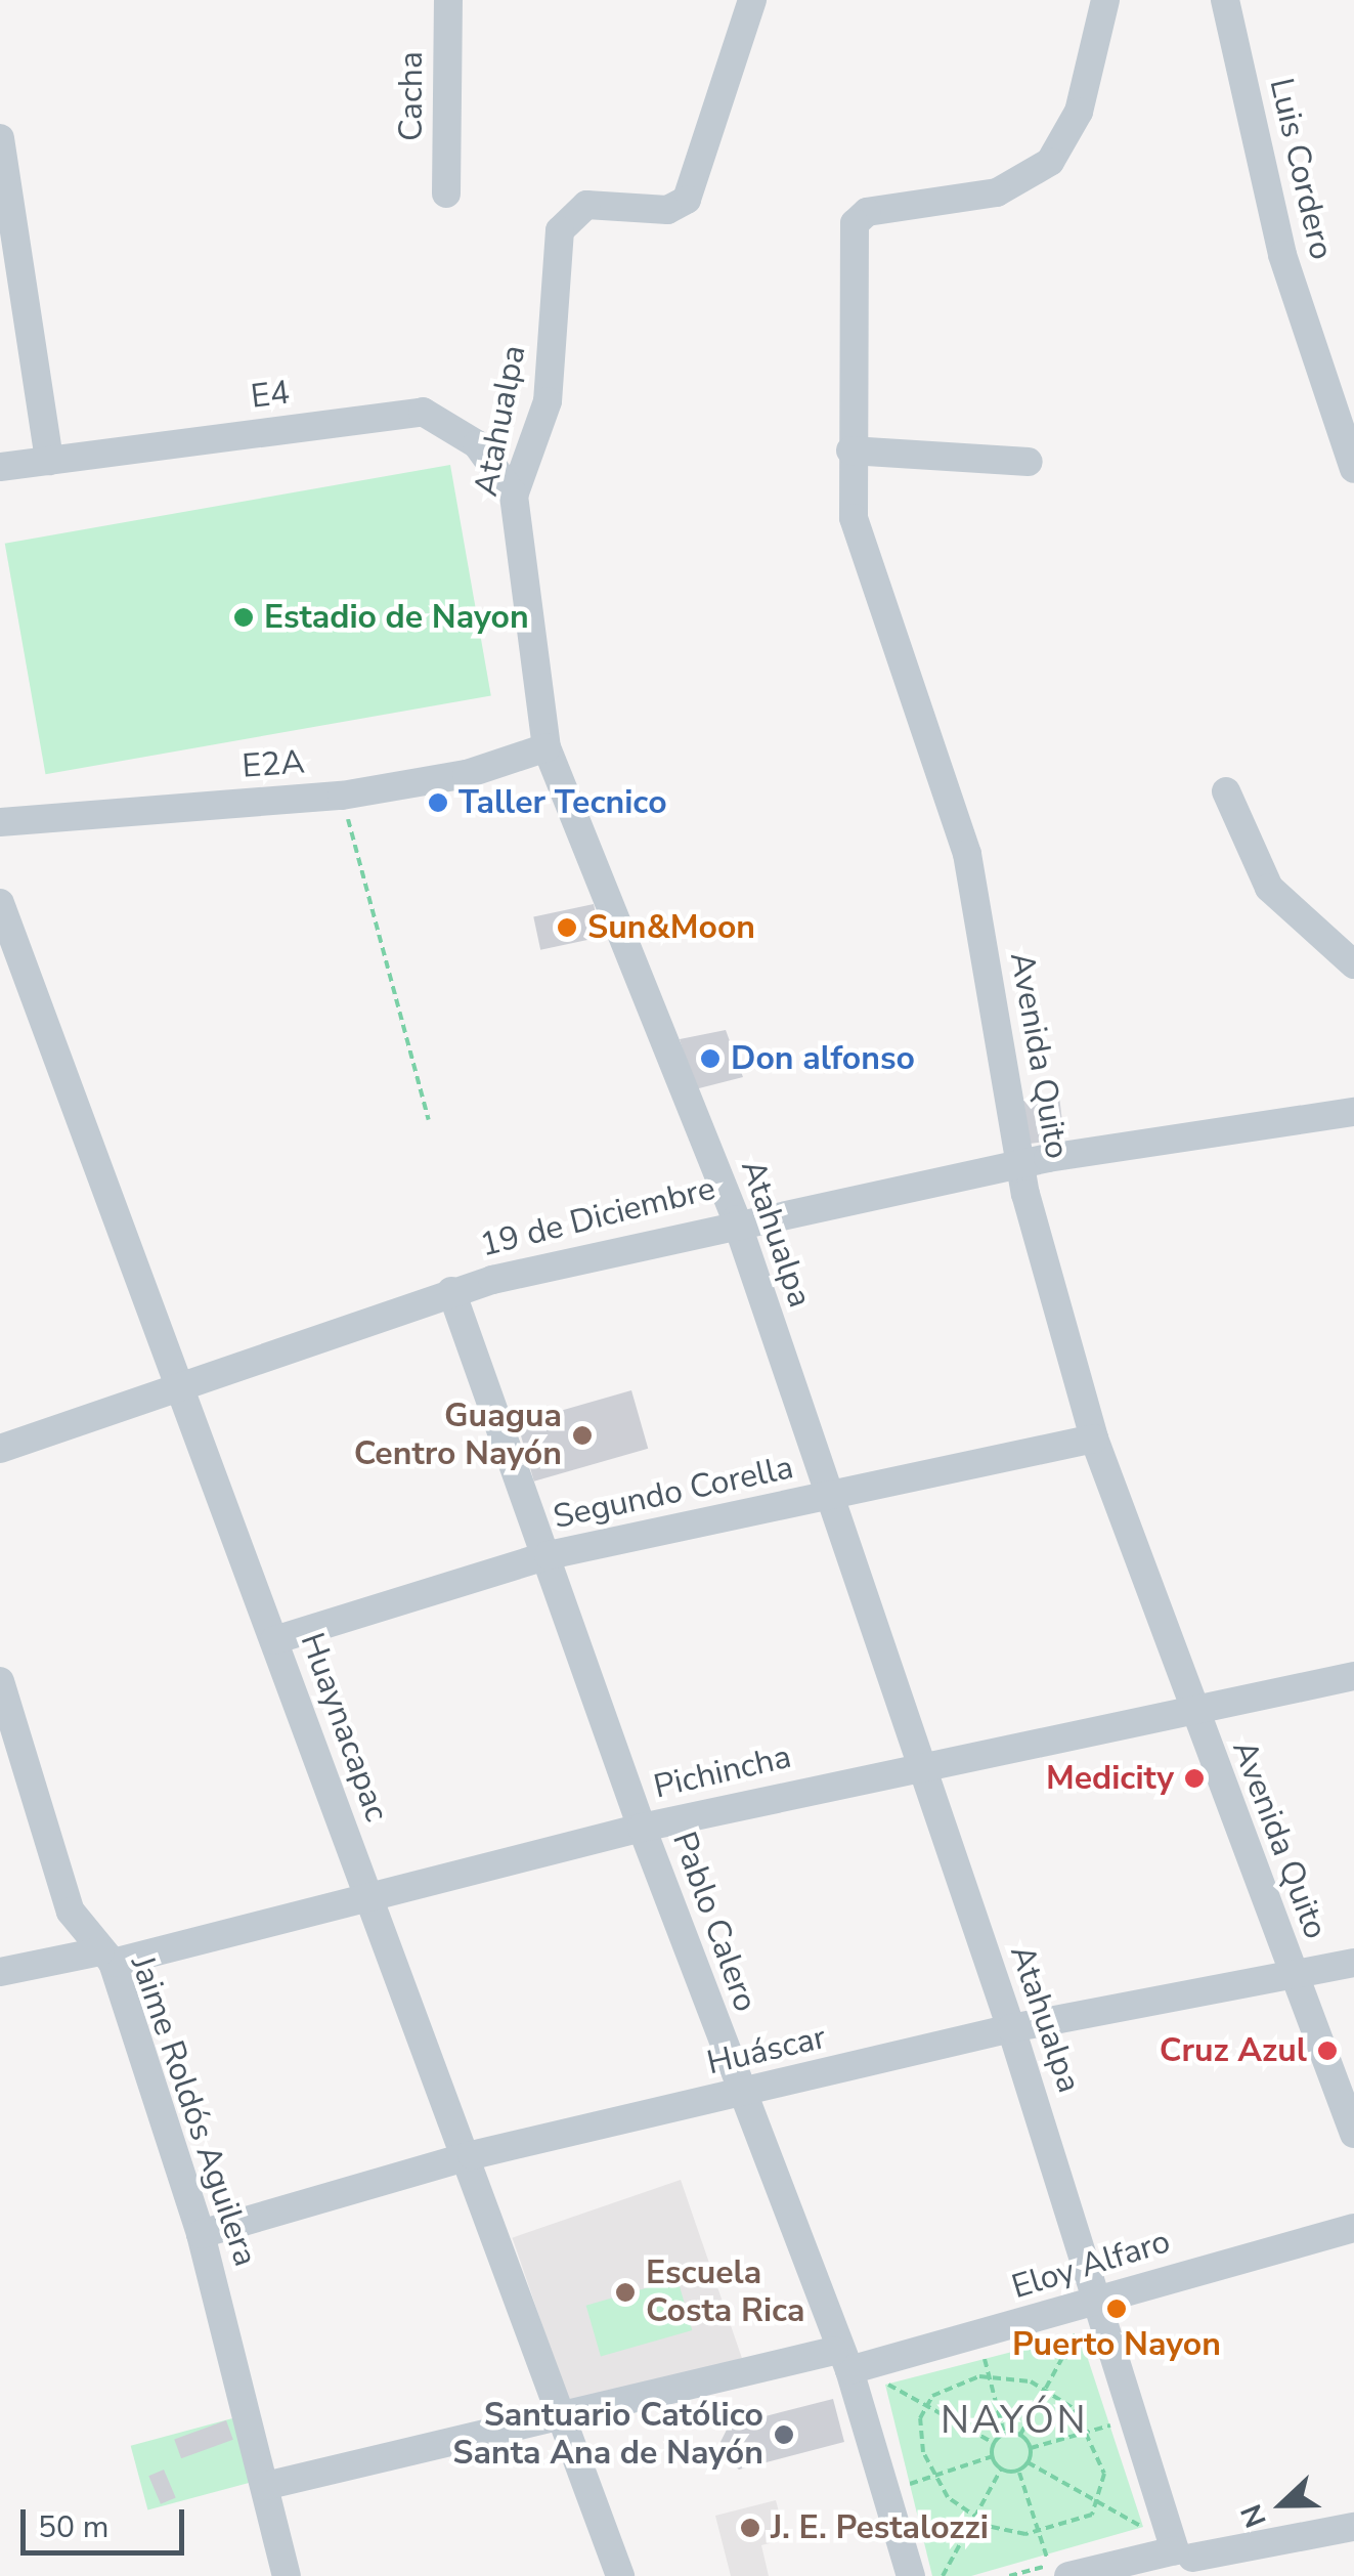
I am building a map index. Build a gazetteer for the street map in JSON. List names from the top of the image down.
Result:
{
  "streets": {
    "street": [
      "Cacha",
      "Luis Cordero",
      "E4",
      "Atahualpa",
      "E2A",
      "Avenida Quito",
      "19 de Diciembre",
      "Segundo Corella",
      "Huaynacapac",
      "Pichincha",
      "Pablo Calero",
      "Huáscar",
      "Jaime Roldós Aguilera",
      "Eloy Alfaro"
    ]
  },
  "crossings": [
    ["E4", "Atahualpa"],
    ["Atahualpa", "E2A"],
    ["Atahualpa", "19 de Diciembre"],
    ["Atahualpa", "Segundo Corella"],
    ["Atahualpa", "Pichincha"],
    ["Atahualpa", "Huáscar"],
    ["Atahualpa", "Eloy Alfaro"],
    ["Avenida Quito", "19 de Diciembre"],
    ["Avenida Quito", "Segundo Corella"],
    ["Avenida Quito", "Pichincha"],
    ["Avenida Quito", "Huáscar"],
    ["19 de Diciembre", "Huaynacapac"],
    ["19 de Diciembre", "Pablo Calero"],
    ["Segundo Corella", "Huaynacapac"],
    ["Segundo Corella", "Pablo Calero"],
    ["Huaynacapac", "Pichincha"],
    ["Huaynacapac", "Huáscar"],
    ["Huaynacapac", "Eloy Alfaro"],
    ["Pichincha", "Pablo Calero"],
    ["Pichincha", "Jaime Roldós Aguilera"],
    ["Pablo Calero", "Huáscar"],
    ["Pablo Calero", "Eloy Alfaro"],
    ["Huáscar", "Jaime Roldós Aguilera"],
    ["Jaime Roldós Aguilera", "Eloy Alfaro"]
  ],
  "districts": ["NAYÓN"],
  "places": [
    "Estadio de Nayon",
    "Taller Tecnico",
    "Sun&Moon",
    "Don alfonso",
    "Guagua Centro Nayón",
    "Medicity",
    "Cruz Azul",
    "Escuela Costa Rica",
    "Puerto Nayon",
    "Santuario Católico Santa Ana de Nayón",
    "J. E. Pestalozzi"
  ],
  "scale_bar": "50 m",
  "north": "left"
}
